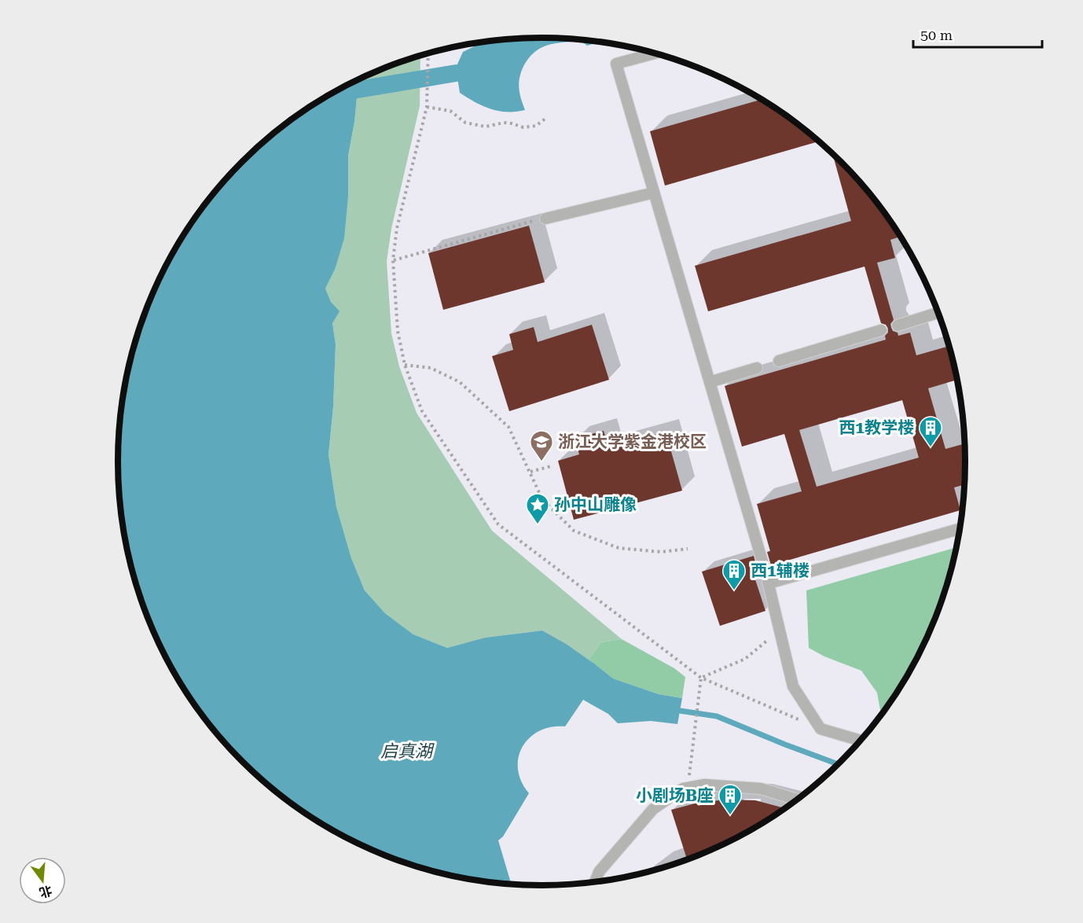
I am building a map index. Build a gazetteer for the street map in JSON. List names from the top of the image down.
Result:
{
  "water": ["启真湖"],
  "places": {
    "building": ["西1教学楼", "西1辅楼", "小剧场B座"],
    "school or university": ["浙江大学紫金港校区"],
    "place": ["孙中山雕像"]
  },
  "scale_bar": "50 m",
  "north": "bottom"
}
